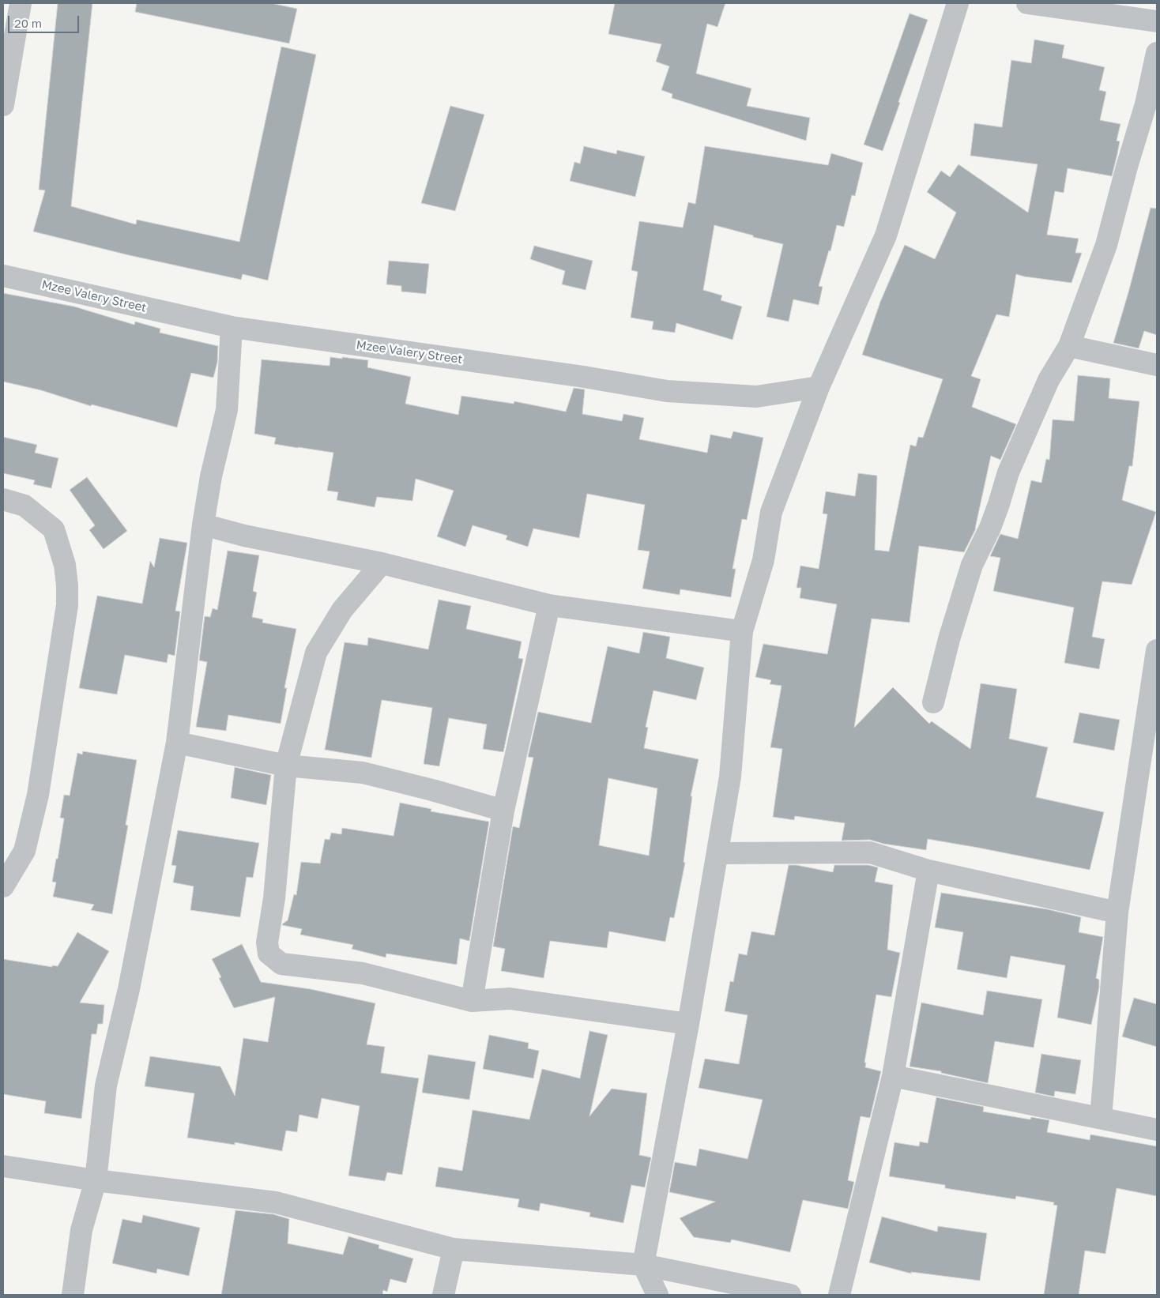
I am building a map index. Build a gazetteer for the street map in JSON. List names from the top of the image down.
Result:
{
  "streets": {
    "street": ["Mzee Valery Street"]
  },
  "scale_bar": "20 m"
}
